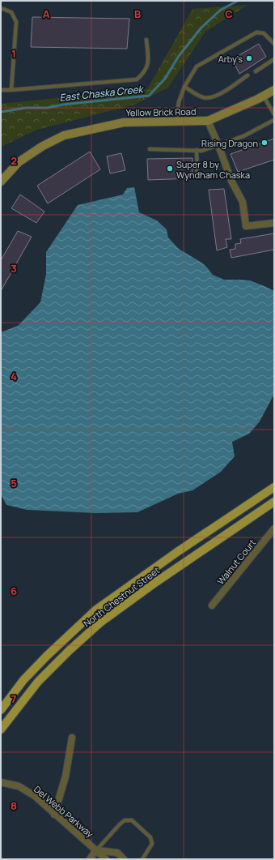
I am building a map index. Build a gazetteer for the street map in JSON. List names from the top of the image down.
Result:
{
  "streets": {
    "main road": ["North Chestnut Street"],
    "street": ["Yellow Brick Road", "Walnut Court", "Del Webb Parkway"]
  },
  "water": ["East Chaska Creek"],
  "places": ["Arby's", "Rising Dragon", "Super 8 by Wyndham Chaska"],
  "grid": {
    "columns": ["A", "B", "C"],
    "rows": [
      "1",
      "2",
      "3",
      "4",
      "5",
      "6",
      "7",
      "8"
    ]
  }
}
